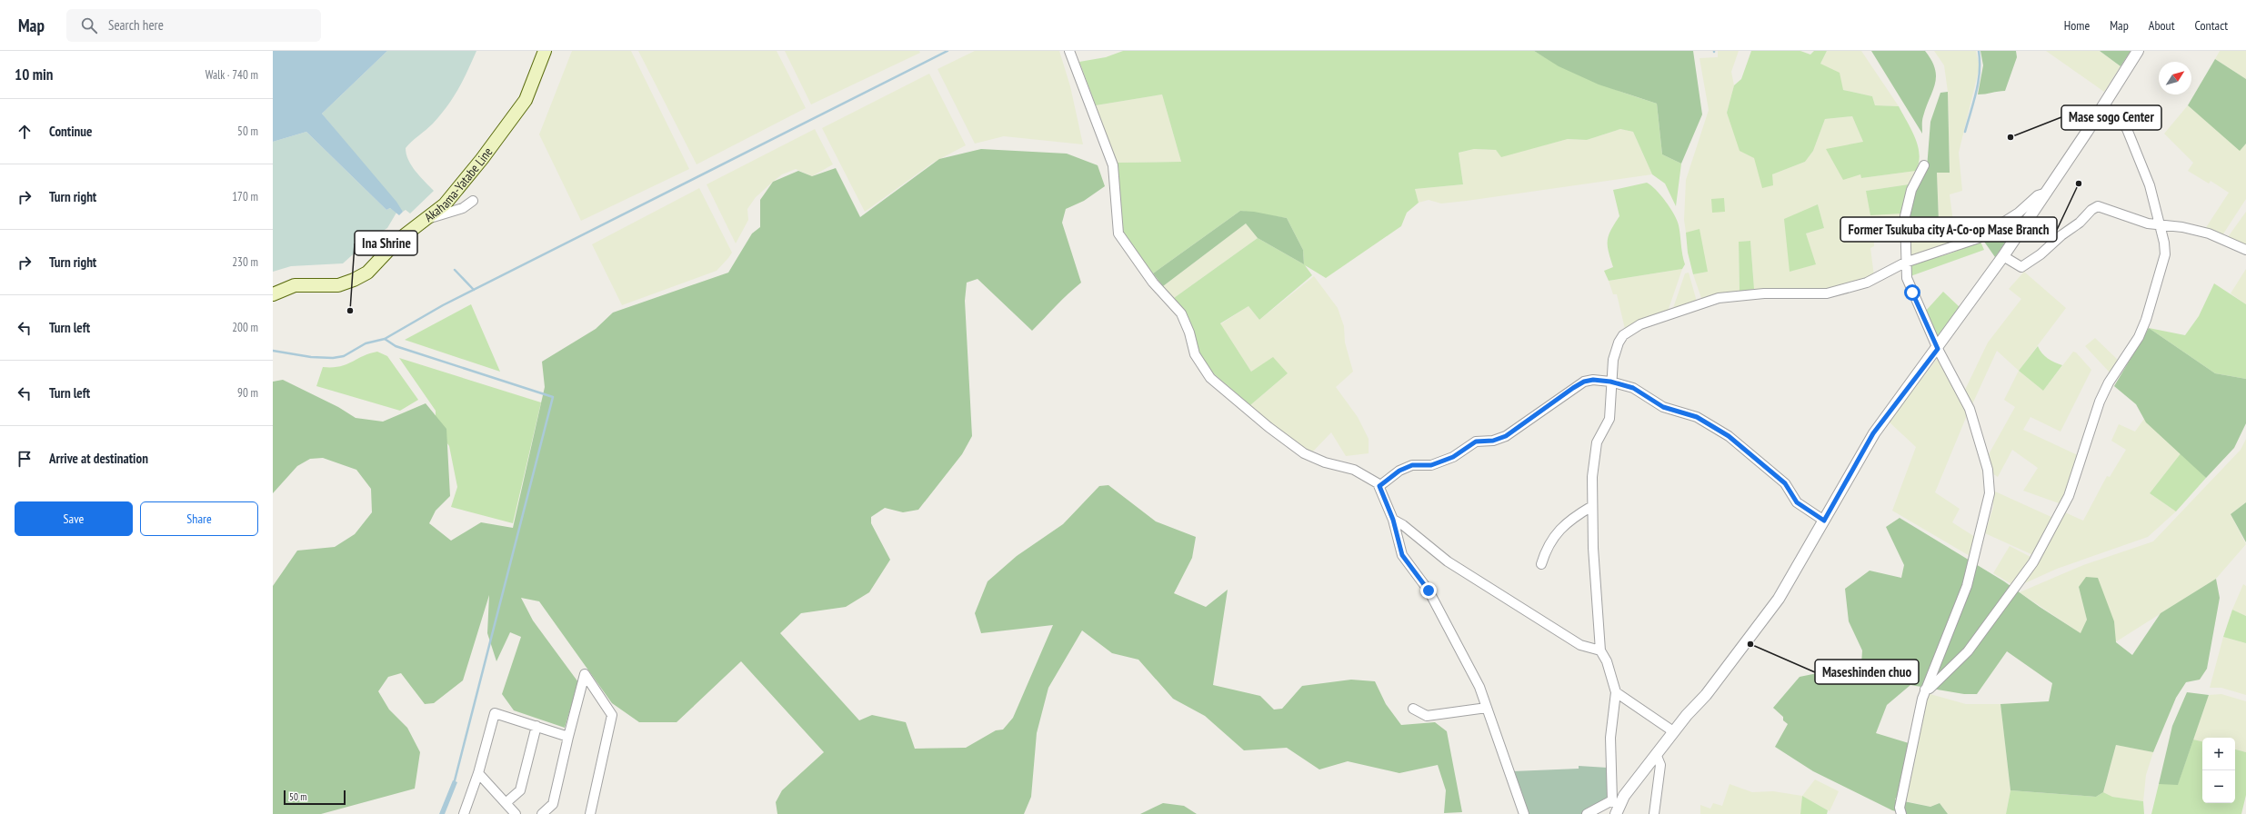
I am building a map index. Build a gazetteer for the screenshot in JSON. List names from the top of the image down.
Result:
{
  "streets": {
    "main road": ["Akahama-Yatabe Line"]
  },
  "places": [
    "Mase sogo Center",
    "Former Tsukuba city A-Co-op Mase Branch",
    "Ina Shrine",
    "Maseshinden chuo"
  ],
  "scale_bar": "50 m",
  "north": "top right",
  "page": {
    "header": "Map",
    "search": "Search here",
    "nav": [
      "Home",
      "Map",
      "About",
      "Contact"
    ],
    "heading": ["10 min", "Walk · 740 m"],
    "list": [
      ["Continue", "50 m"],
      ["Turn right", "170 m"],
      ["Turn right", "230 m"],
      ["Turn left", "200 m"],
      ["Turn left", "90 m"],
      "Arrive at destination"
    ],
    "buttons": ["Save", "Share"],
    "map_buttons": ["+", "−"],
    "scale": "50 m"
  }
}
